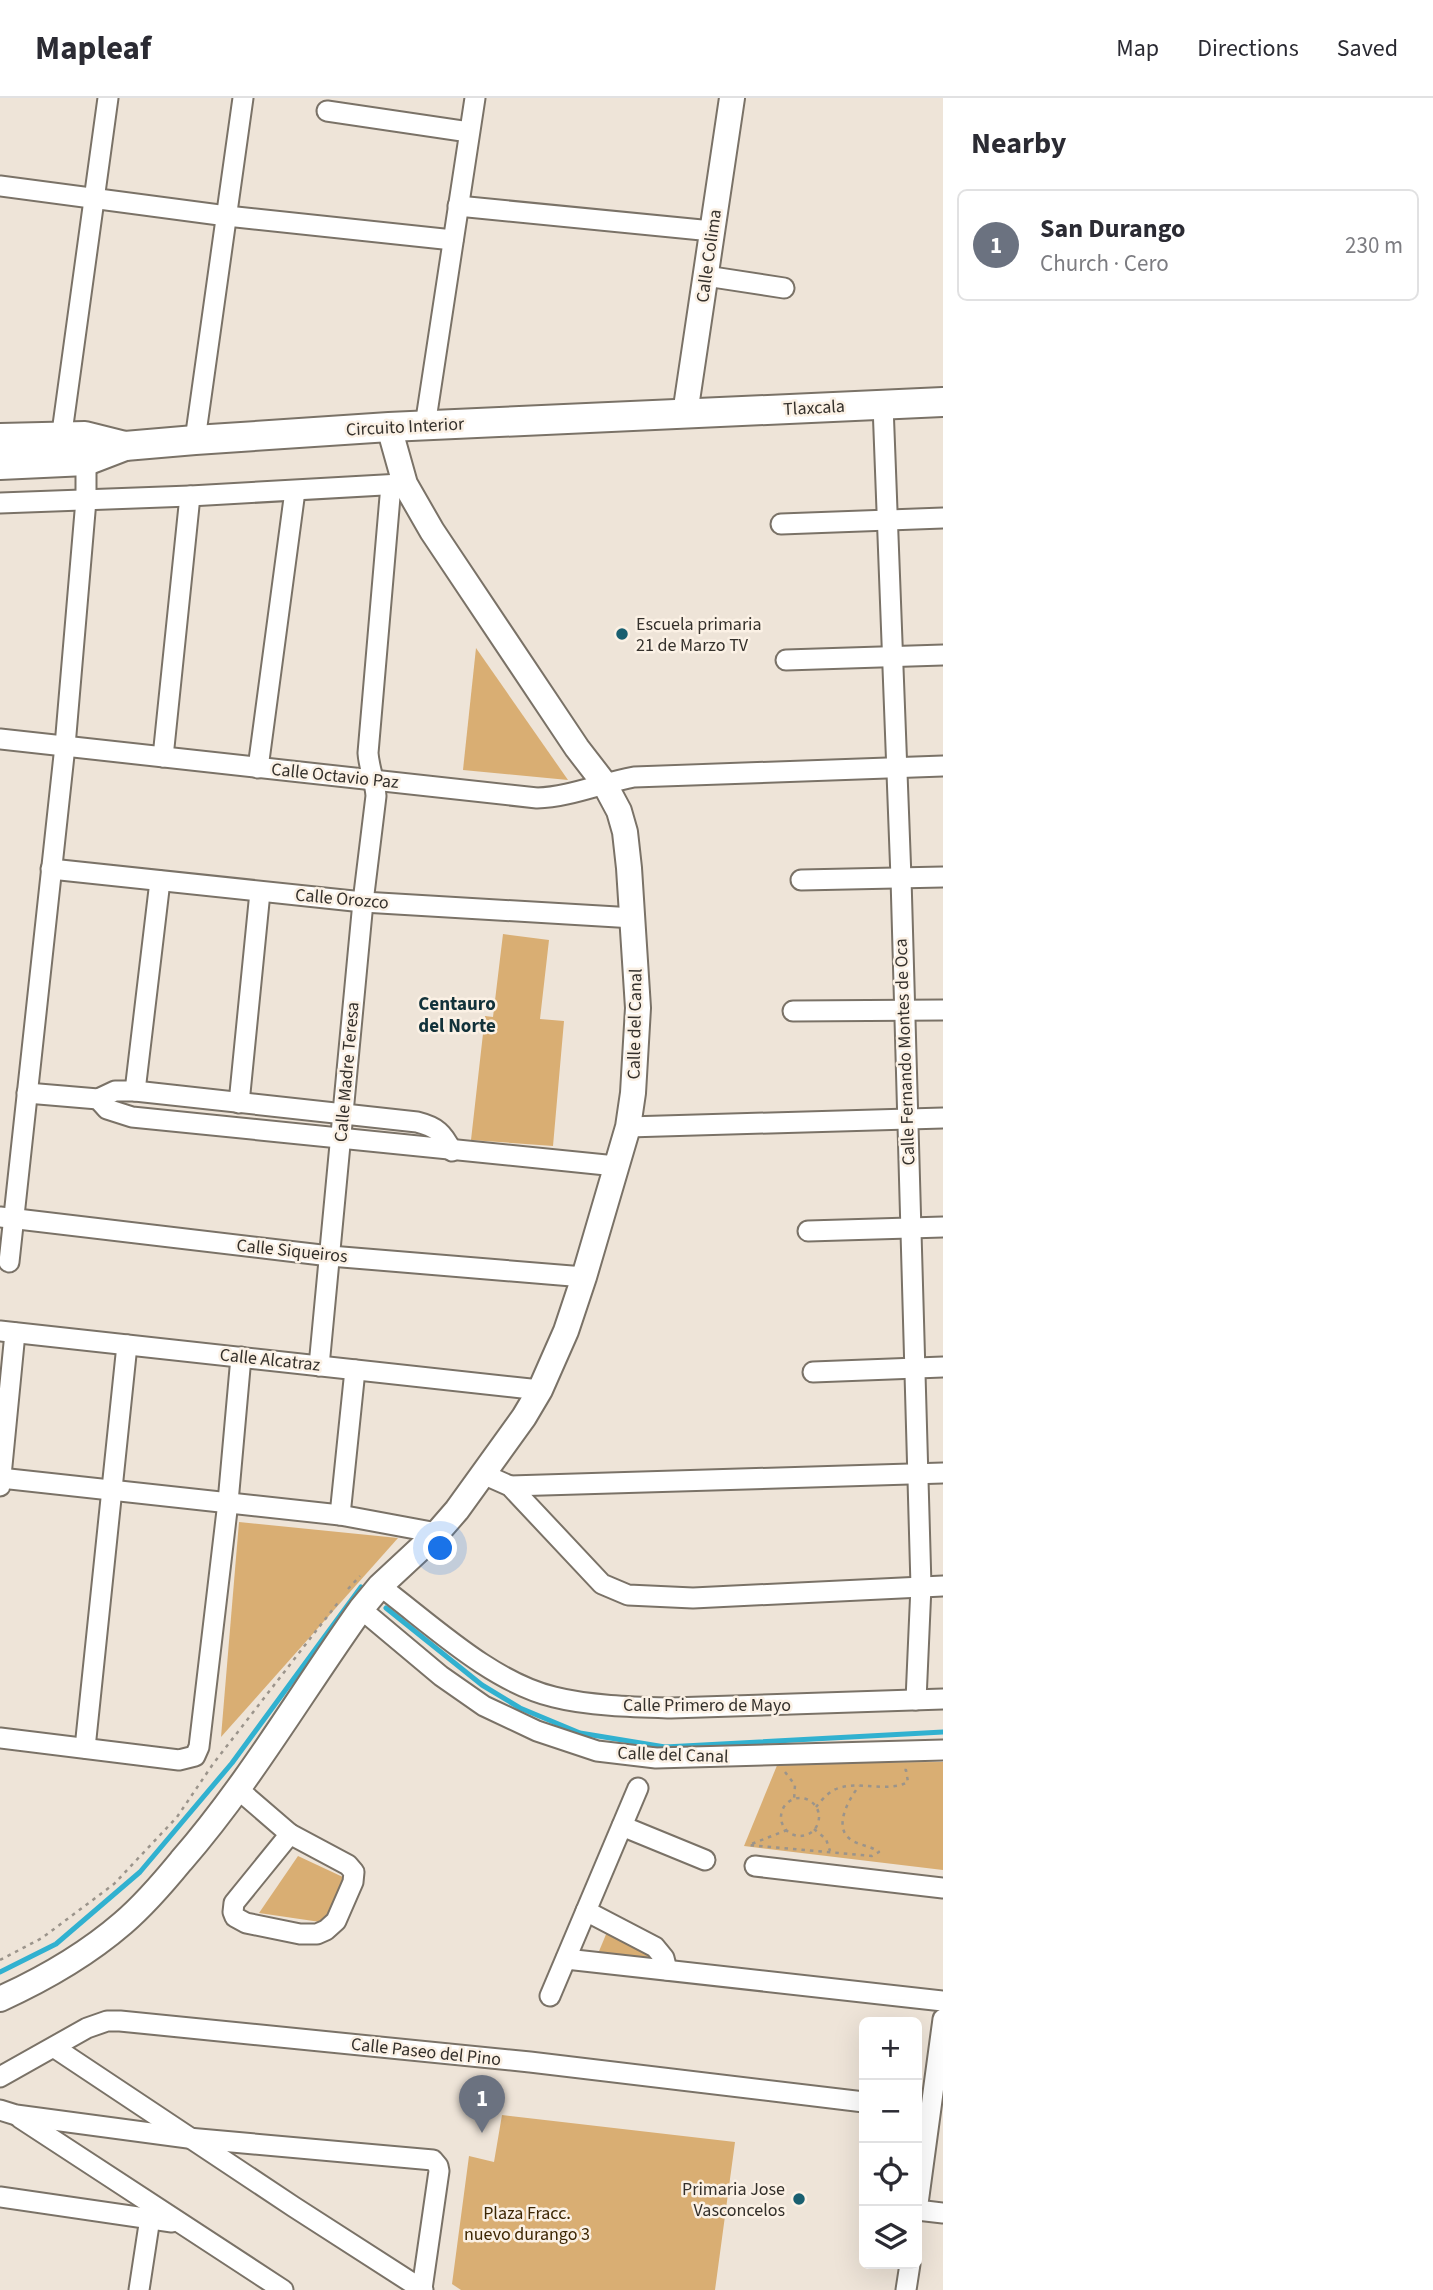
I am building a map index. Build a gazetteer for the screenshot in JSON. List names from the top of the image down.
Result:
{
  "streets": {
    "main road": ["Tlaxcala", "Circuito Interior"],
    "street": [
      "Calle Colima",
      "Calle Octavio Paz",
      "Calle Orozco",
      "Calle del Canal",
      "Calle Fernando Montes de Oca",
      "Calle Madre Teresa",
      "Calle Siqueiros",
      "Calle Alcatraz",
      "Calle Primero de Mayo",
      "Calle Paseo del Pino"
    ]
  },
  "crossings": [
    ["Calle Colima", "Tlaxcala"],
    ["Calle Colima", "Circuito Interior"],
    ["Tlaxcala", "Circuito Interior"],
    ["Tlaxcala", "Calle Fernando Montes de Oca"],
    ["Circuito Interior", "Calle del Canal"],
    ["Calle Octavio Paz", "Calle del Canal"],
    ["Calle Octavio Paz", "Calle Fernando Montes de Oca"],
    ["Calle Octavio Paz", "Calle Madre Teresa"],
    ["Calle Orozco", "Calle del Canal"],
    ["Calle Orozco", "Calle Madre Teresa"],
    ["Calle del Canal", "Calle Madre Teresa"],
    ["Calle del Canal", "Calle Siqueiros"],
    ["Calle del Canal", "Calle Alcatraz"],
    ["Calle del Canal", "Calle Primero de Mayo"],
    ["Calle Fernando Montes de Oca", "Calle Primero de Mayo"],
    ["Calle Madre Teresa", "Calle Siqueiros"],
    ["Calle Madre Teresa", "Calle Alcatraz"]
  ],
  "districts": ["Centauro del Norte"],
  "parks": ["Plaza Fracc. nuevo durango 3"],
  "places": ["Escuela primaria 21 de Marzo TV", "Primaria Jose Vasconcelos"],
  "page": {
    "header": "Mapleaf",
    "nav": ["Map", "Directions", "Saved"],
    "heading": "Nearby",
    "list": [
      {
        "mark": "1",
        "name": "San Durango",
        "note": "Church · Cero",
        "value": "230 m"
      }
    ],
    "map_buttons": ["+", "−"],
    "pins": "1"
  }
}
